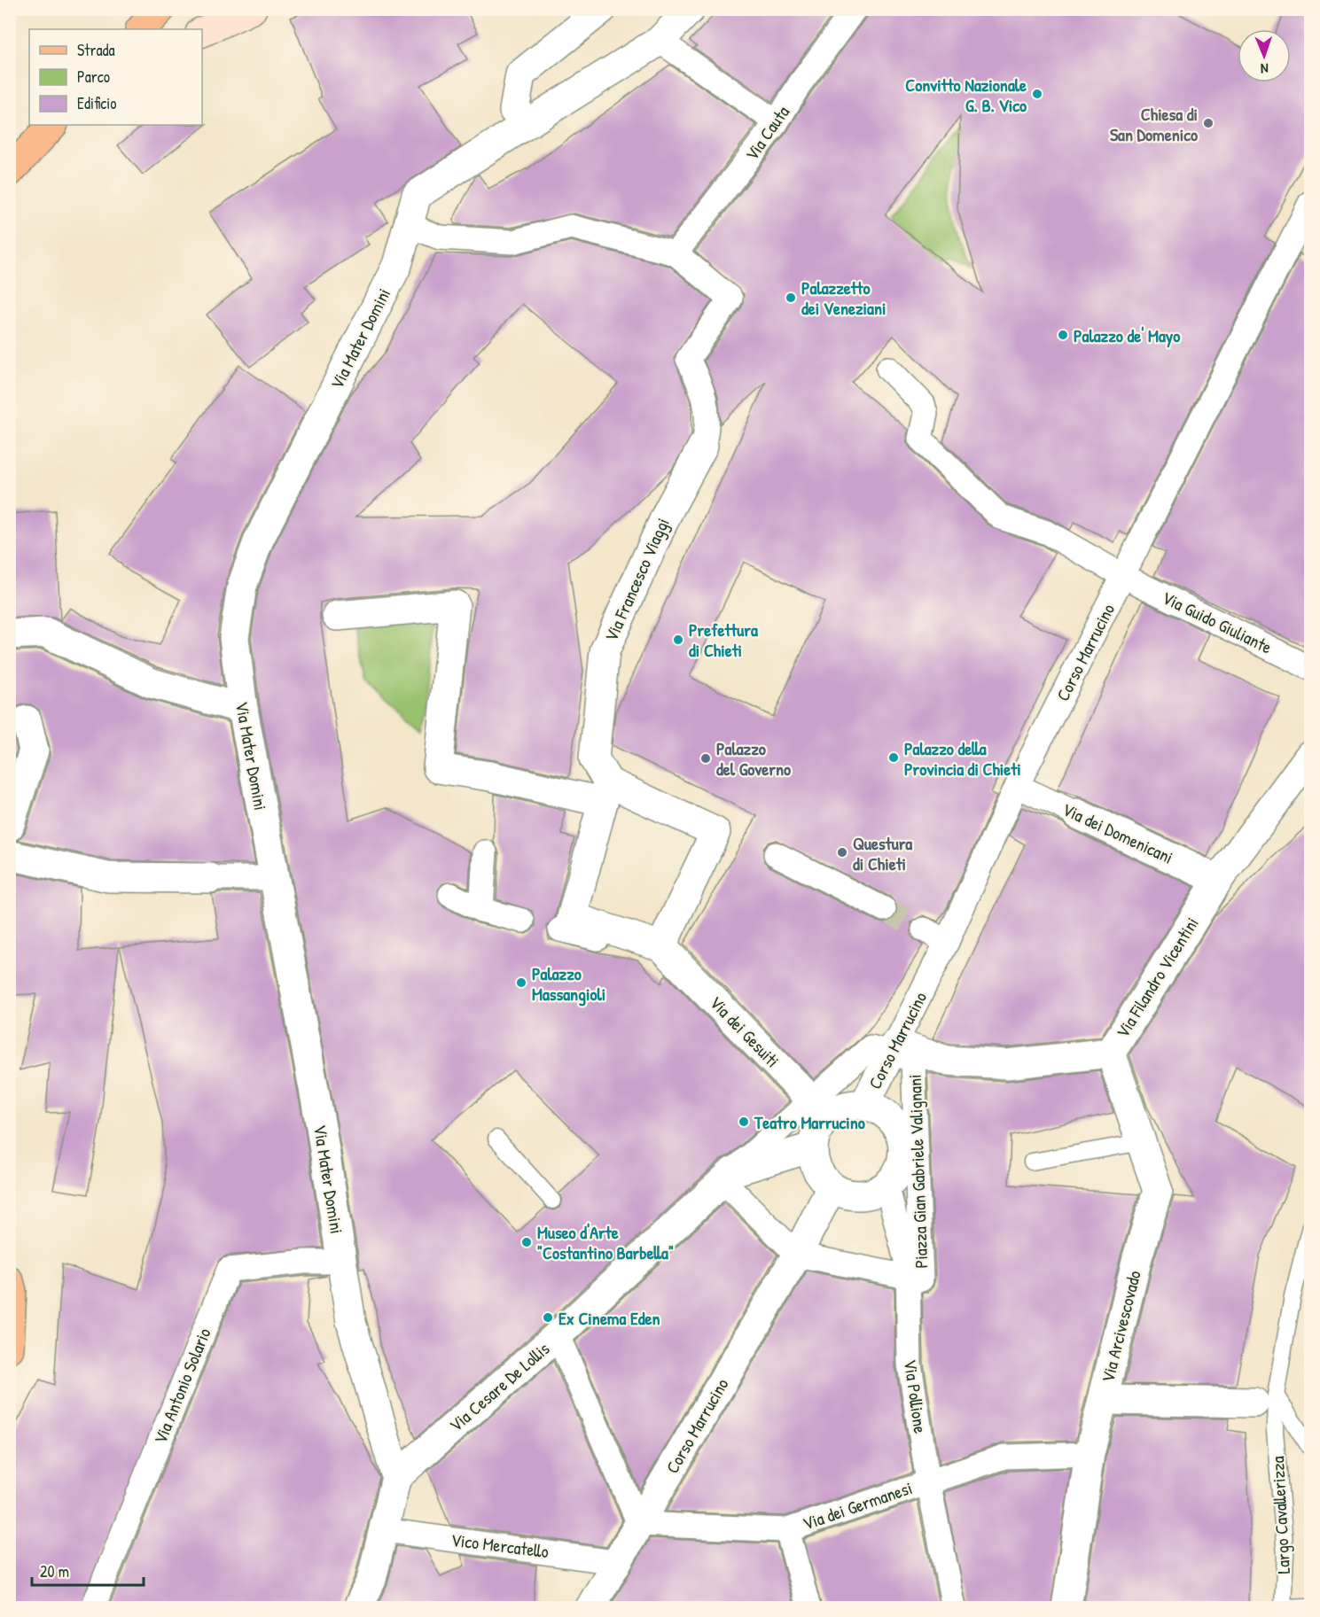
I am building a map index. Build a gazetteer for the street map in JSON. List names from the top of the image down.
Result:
{
  "streets": {
    "street": [
      "Via Cauta",
      "Via Mater Domini",
      "Via Francesco Viaggi",
      "Via Guido Giuliante",
      "Corso Marrucino",
      "Via dei Domenicani",
      "Via Filandro Vicentini",
      "Via dei Gesuiti",
      "Piazza Gian Gabriele Valignani",
      "Via Arcivescovado",
      "Via Antonio Solario",
      "Via Cesare De Lollis",
      "Via Pollione",
      "Via dei Germanesi",
      "Vico Mercatello"
    ],
    "lane": ["Largo Cavallerizza"]
  },
  "crossings": [
    ["Via Mater Domini", "Via Antonio Solario"],
    ["Via Mater Domini", "Via Cesare De Lollis"],
    ["Via Guido Giuliante", "Corso Marrucino"],
    ["Corso Marrucino", "Via dei Domenicani"],
    ["Corso Marrucino", "Via Filandro Vicentini"],
    ["Corso Marrucino", "Via dei Gesuiti"],
    ["Corso Marrucino", "Piazza Gian Gabriele Valignani"],
    ["Corso Marrucino", "Via Cesare De Lollis"],
    ["Corso Marrucino", "Via Pollione"],
    ["Corso Marrucino", "Via dei Germanesi"],
    ["Corso Marrucino", "Vico Mercatello"],
    ["Via dei Domenicani", "Via Filandro Vicentini"],
    ["Via Filandro Vicentini", "Piazza Gian Gabriele Valignani"],
    ["Via Filandro Vicentini", "Via Arcivescovado"],
    ["Via dei Gesuiti", "Piazza Gian Gabriele Valignani"],
    ["Via dei Gesuiti", "Via Cesare De Lollis"],
    ["Via dei Gesuiti", "Via Pollione"],
    ["Piazza Gian Gabriele Valignani", "Via Cesare De Lollis"],
    ["Piazza Gian Gabriele Valignani", "Via Pollione"],
    ["Via Arcivescovado", "Via dei Germanesi"],
    ["Via Cesare De Lollis", "Via Pollione"],
    ["Via Pollione", "Via dei Germanesi"]
  ],
  "places": [
    "Convitto Nazionale G. B. Vico",
    "Chiesa di San Domenico",
    "Palazzetto dei Veneziani",
    "Palazzo de' Mayo",
    "Prefettura di Chieti",
    "Palazzo della Provincia di Chieti",
    "Palazzo del Governo",
    "Questura di Chieti",
    "Palazzo Massangioli",
    "Teatro Marrucino",
    "Museo d'Arte \"Costantino Barbella\"",
    "Ex Cinema Eden"
  ],
  "legend": ["Strada", "Parco", "Edificio"],
  "scale_bar": "20 m",
  "north": "bottom"
}
